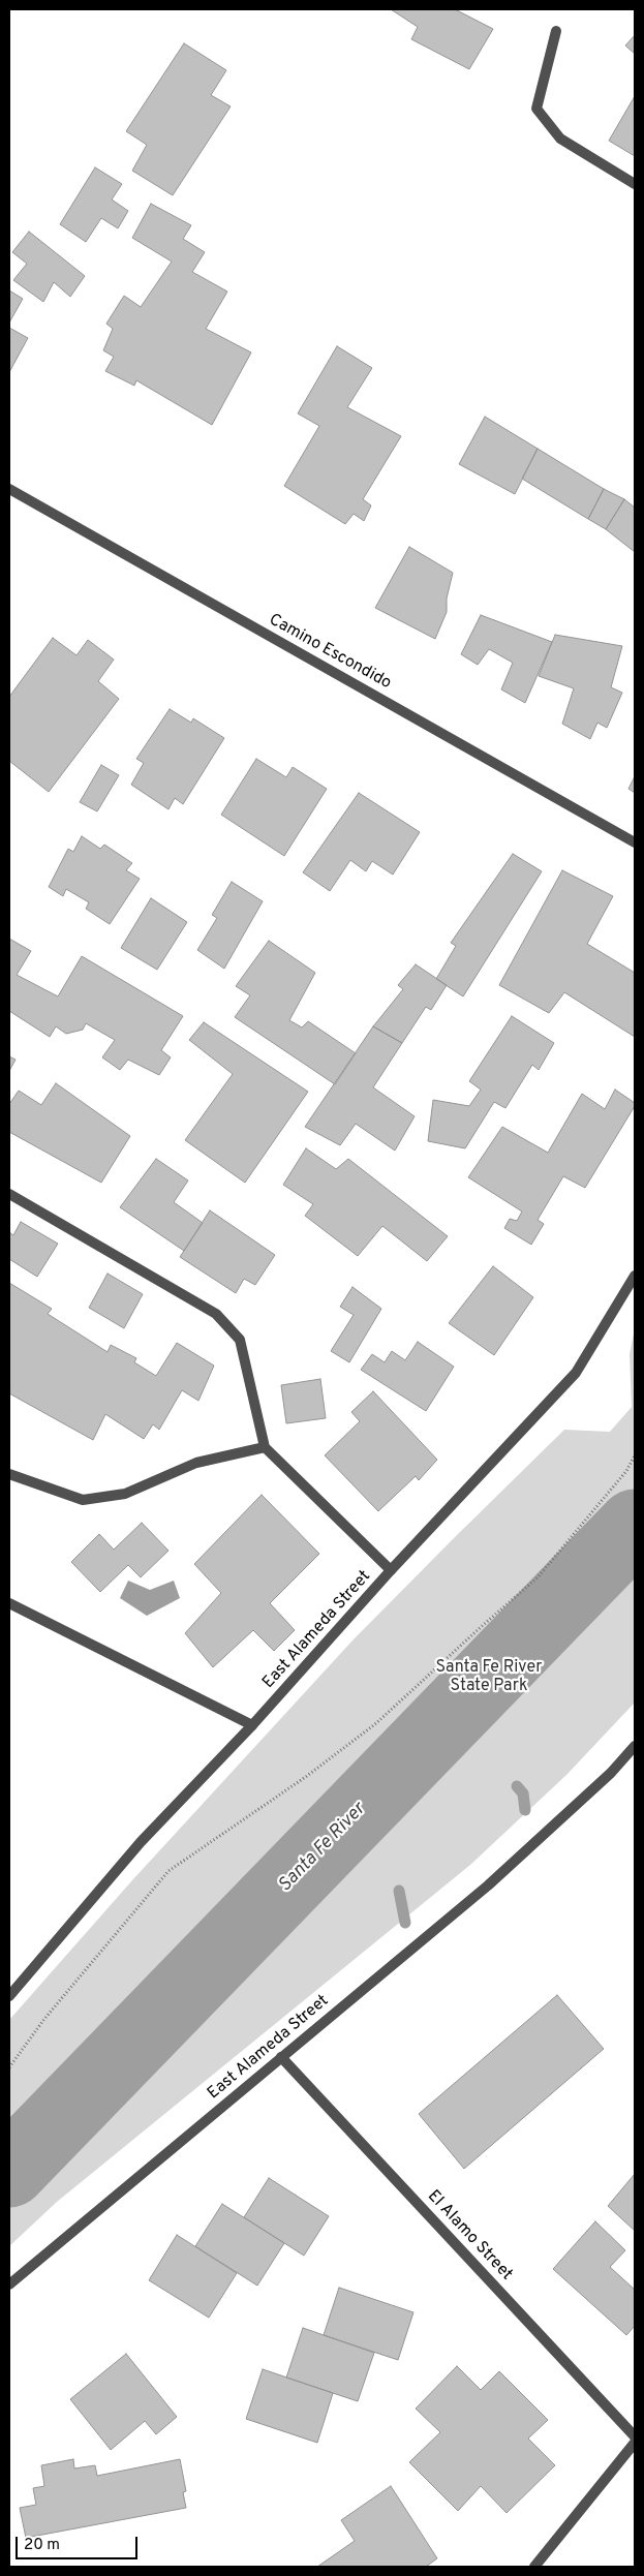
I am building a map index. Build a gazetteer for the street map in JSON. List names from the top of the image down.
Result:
{
  "streets": {
    "street": ["Camino Escondido", "East Alameda Street", "El Alamo Street"]
  },
  "crossings": [
    ["East Alameda Street", "El Alamo Street"]
  ],
  "water": ["Santa Fe River"],
  "parks": ["Santa Fe River State Park"],
  "scale_bar": "20 m"
}
